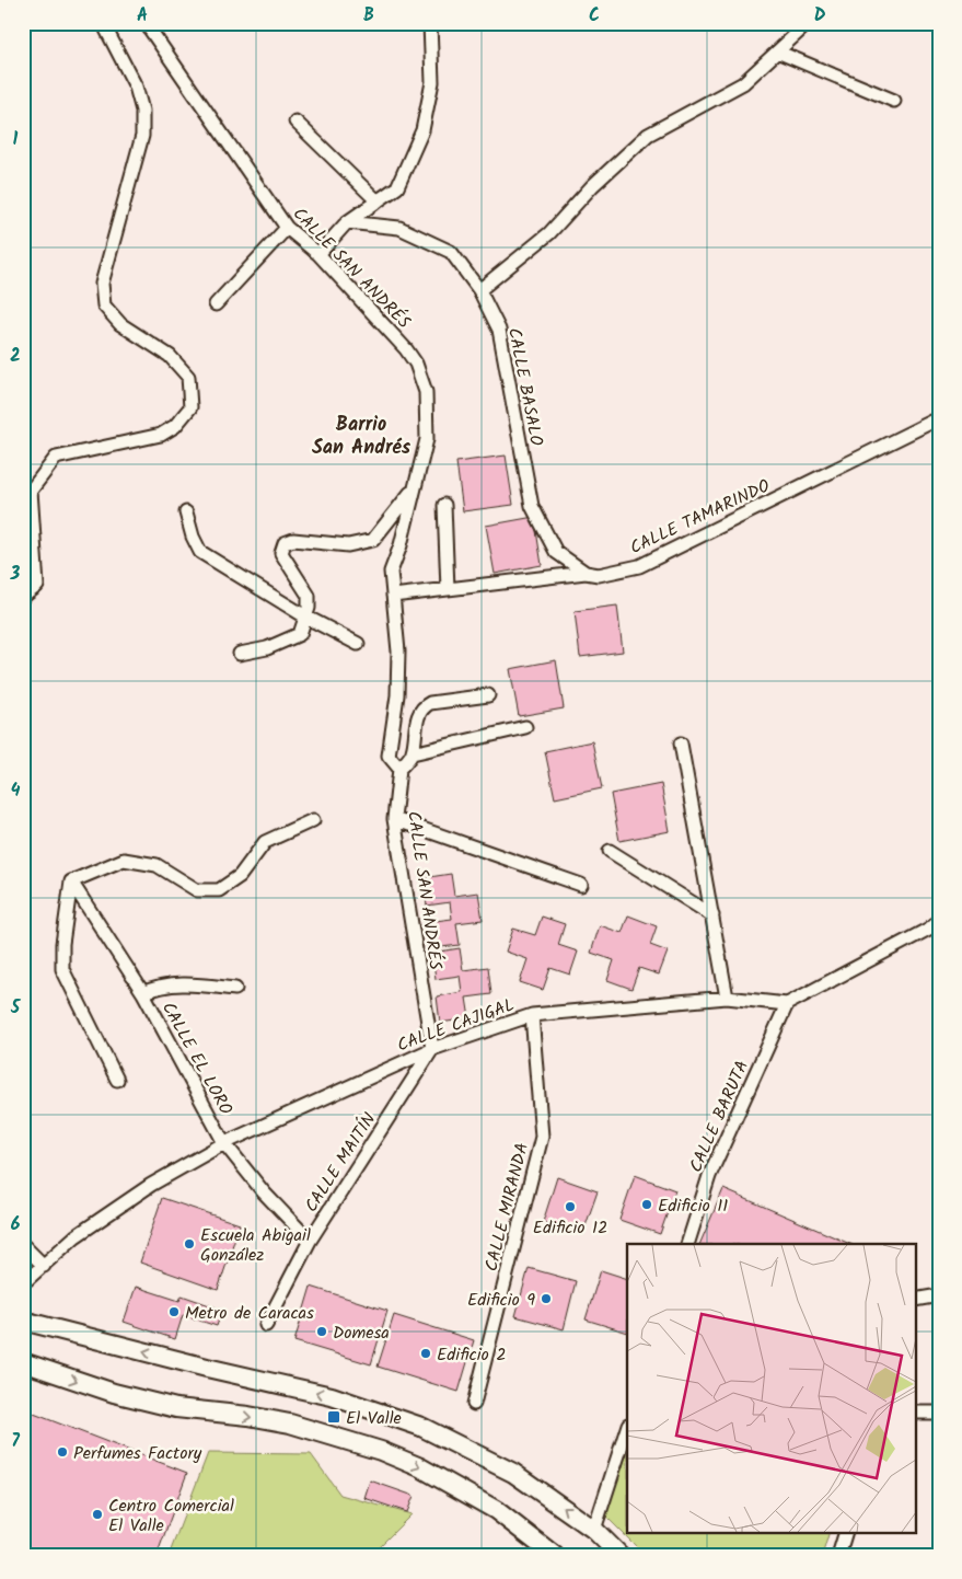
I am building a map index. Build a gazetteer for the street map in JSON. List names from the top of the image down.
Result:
{
  "streets": {
    "street": [
      "CALLE SAN ANDRÉS",
      "CALLE BASALO",
      "CALLE TAMARINDO",
      "CALLE CAJIGAL",
      "CALLE EL LORO",
      "CALLE BARUTA",
      "CALLE MAITÍN",
      "CALLE MIRANDA"
    ]
  },
  "crossings": [
    ["CALLE SAN ANDRÉS", "CALLE TAMARINDO"],
    ["CALLE SAN ANDRÉS", "CALLE CAJIGAL"],
    ["CALLE SAN ANDRÉS", "CALLE MAITÍN"],
    ["CALLE BASALO", "CALLE TAMARINDO"],
    ["CALLE CAJIGAL", "CALLE EL LORO"],
    ["CALLE CAJIGAL", "CALLE BARUTA"],
    ["CALLE CAJIGAL", "CALLE MAITÍN"],
    ["CALLE CAJIGAL", "CALLE MIRANDA"],
    ["CALLE EL LORO", "CALLE MAITÍN"]
  ],
  "districts": ["Barrio San Andrés"],
  "places": {
    "other": [
      "Edificio 11",
      "Edificio 12",
      "Escuela Abigail González",
      "Edificio 9",
      "Metro de Caracas",
      "Domesa",
      "Edificio 2",
      "Perfumes Factory",
      "Centro Comercial El Valle"
    ],
    "transit": ["El Valle"]
  },
  "grid": {
    "columns": [
      "A",
      "B",
      "C",
      "D"
    ],
    "rows": [
      "1",
      "2",
      "3",
      "4",
      "5",
      "6",
      "7"
    ]
  }
}
